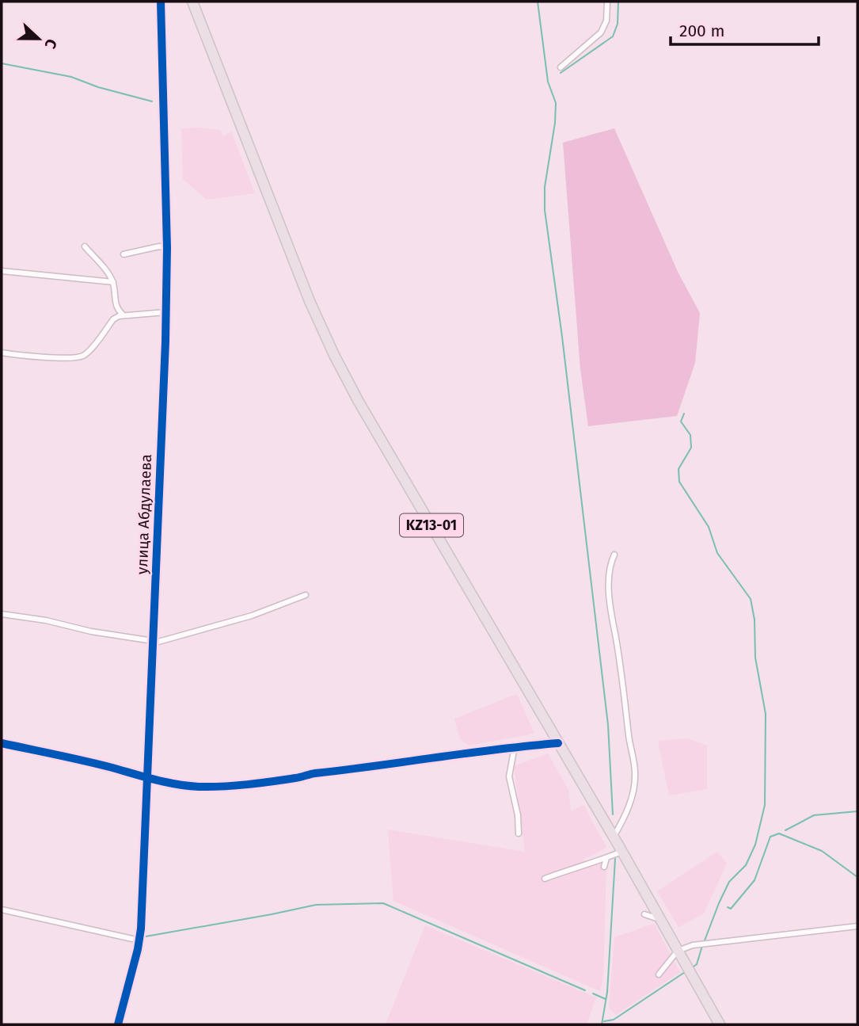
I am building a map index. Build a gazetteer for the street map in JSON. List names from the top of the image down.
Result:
{
  "streets": {
    "highway": ["KZ13-01"],
    "street": ["улица Абдулаева"]
  },
  "scale_bar": "200 m",
  "north": "right"
}
